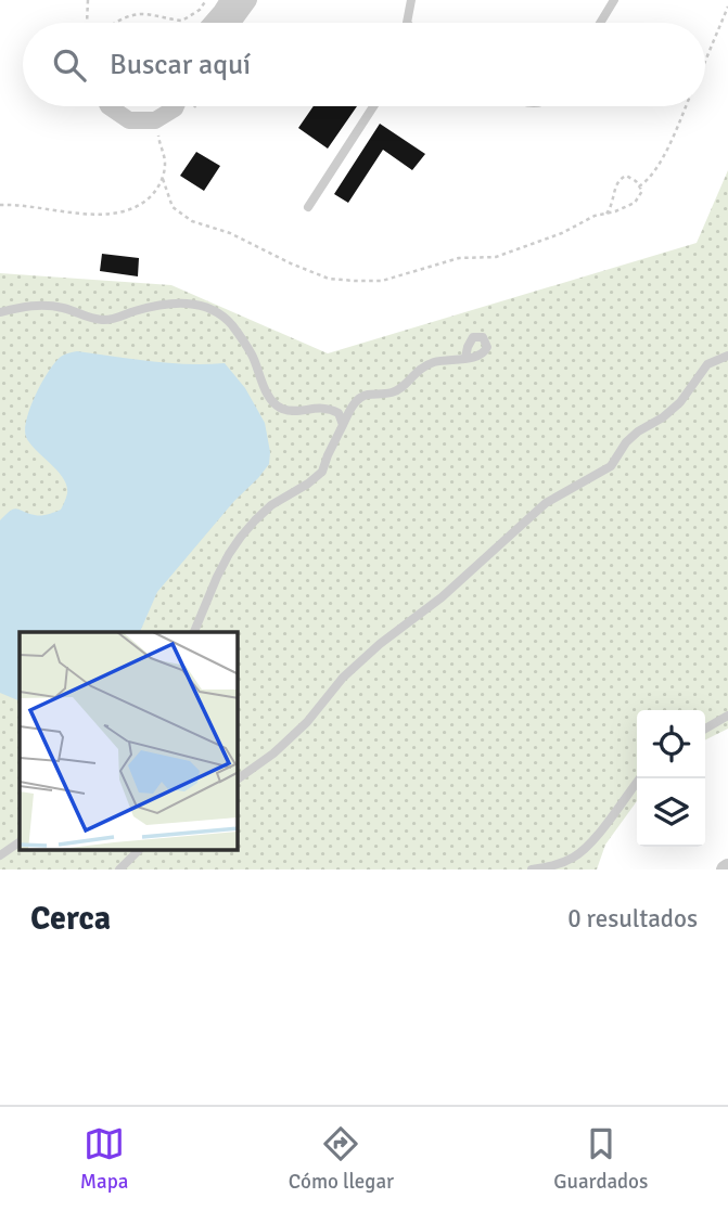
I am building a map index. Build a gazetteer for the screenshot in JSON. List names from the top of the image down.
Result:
{
  "page": {
    "search": "Buscar aquí",
    "heading": ["Cerca", "0 resultados"],
    "nav": ["Mapa", "Cómo llegar", "Guardados"]
  }
}
